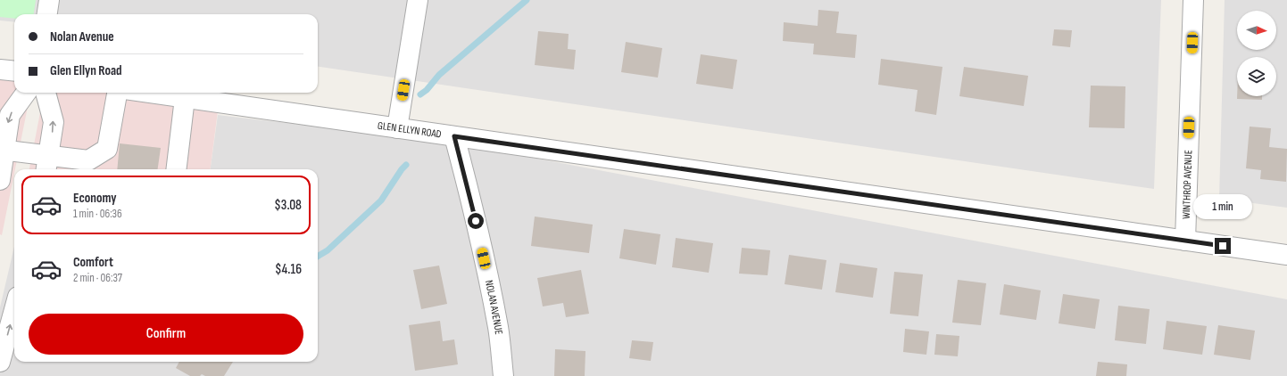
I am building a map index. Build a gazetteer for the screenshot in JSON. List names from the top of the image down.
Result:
{
  "streets": {
    "street": ["GLEN ELLYN ROAD", "WINTHROP AVENUE", "NOLAN AVENUE"]
  },
  "crossings": [
    ["GLEN ELLYN ROAD", "WINTHROP AVENUE"],
    ["GLEN ELLYN ROAD", "NOLAN AVENUE"]
  ],
  "north": "right",
  "page": {
    "banner": ["Nolan Avenue", "Glen Ellyn Road"],
    "list": [
      {
        "name": "Economy",
        "note": "1 min · 06:36",
        "value": "$3.08"
      },
      {
        "name": "Comfort",
        "note": "2 min · 06:37",
        "value": "$4.16"
      }
    ],
    "bubble": "1 min",
    "buttons": "Confirm"
  }
}
